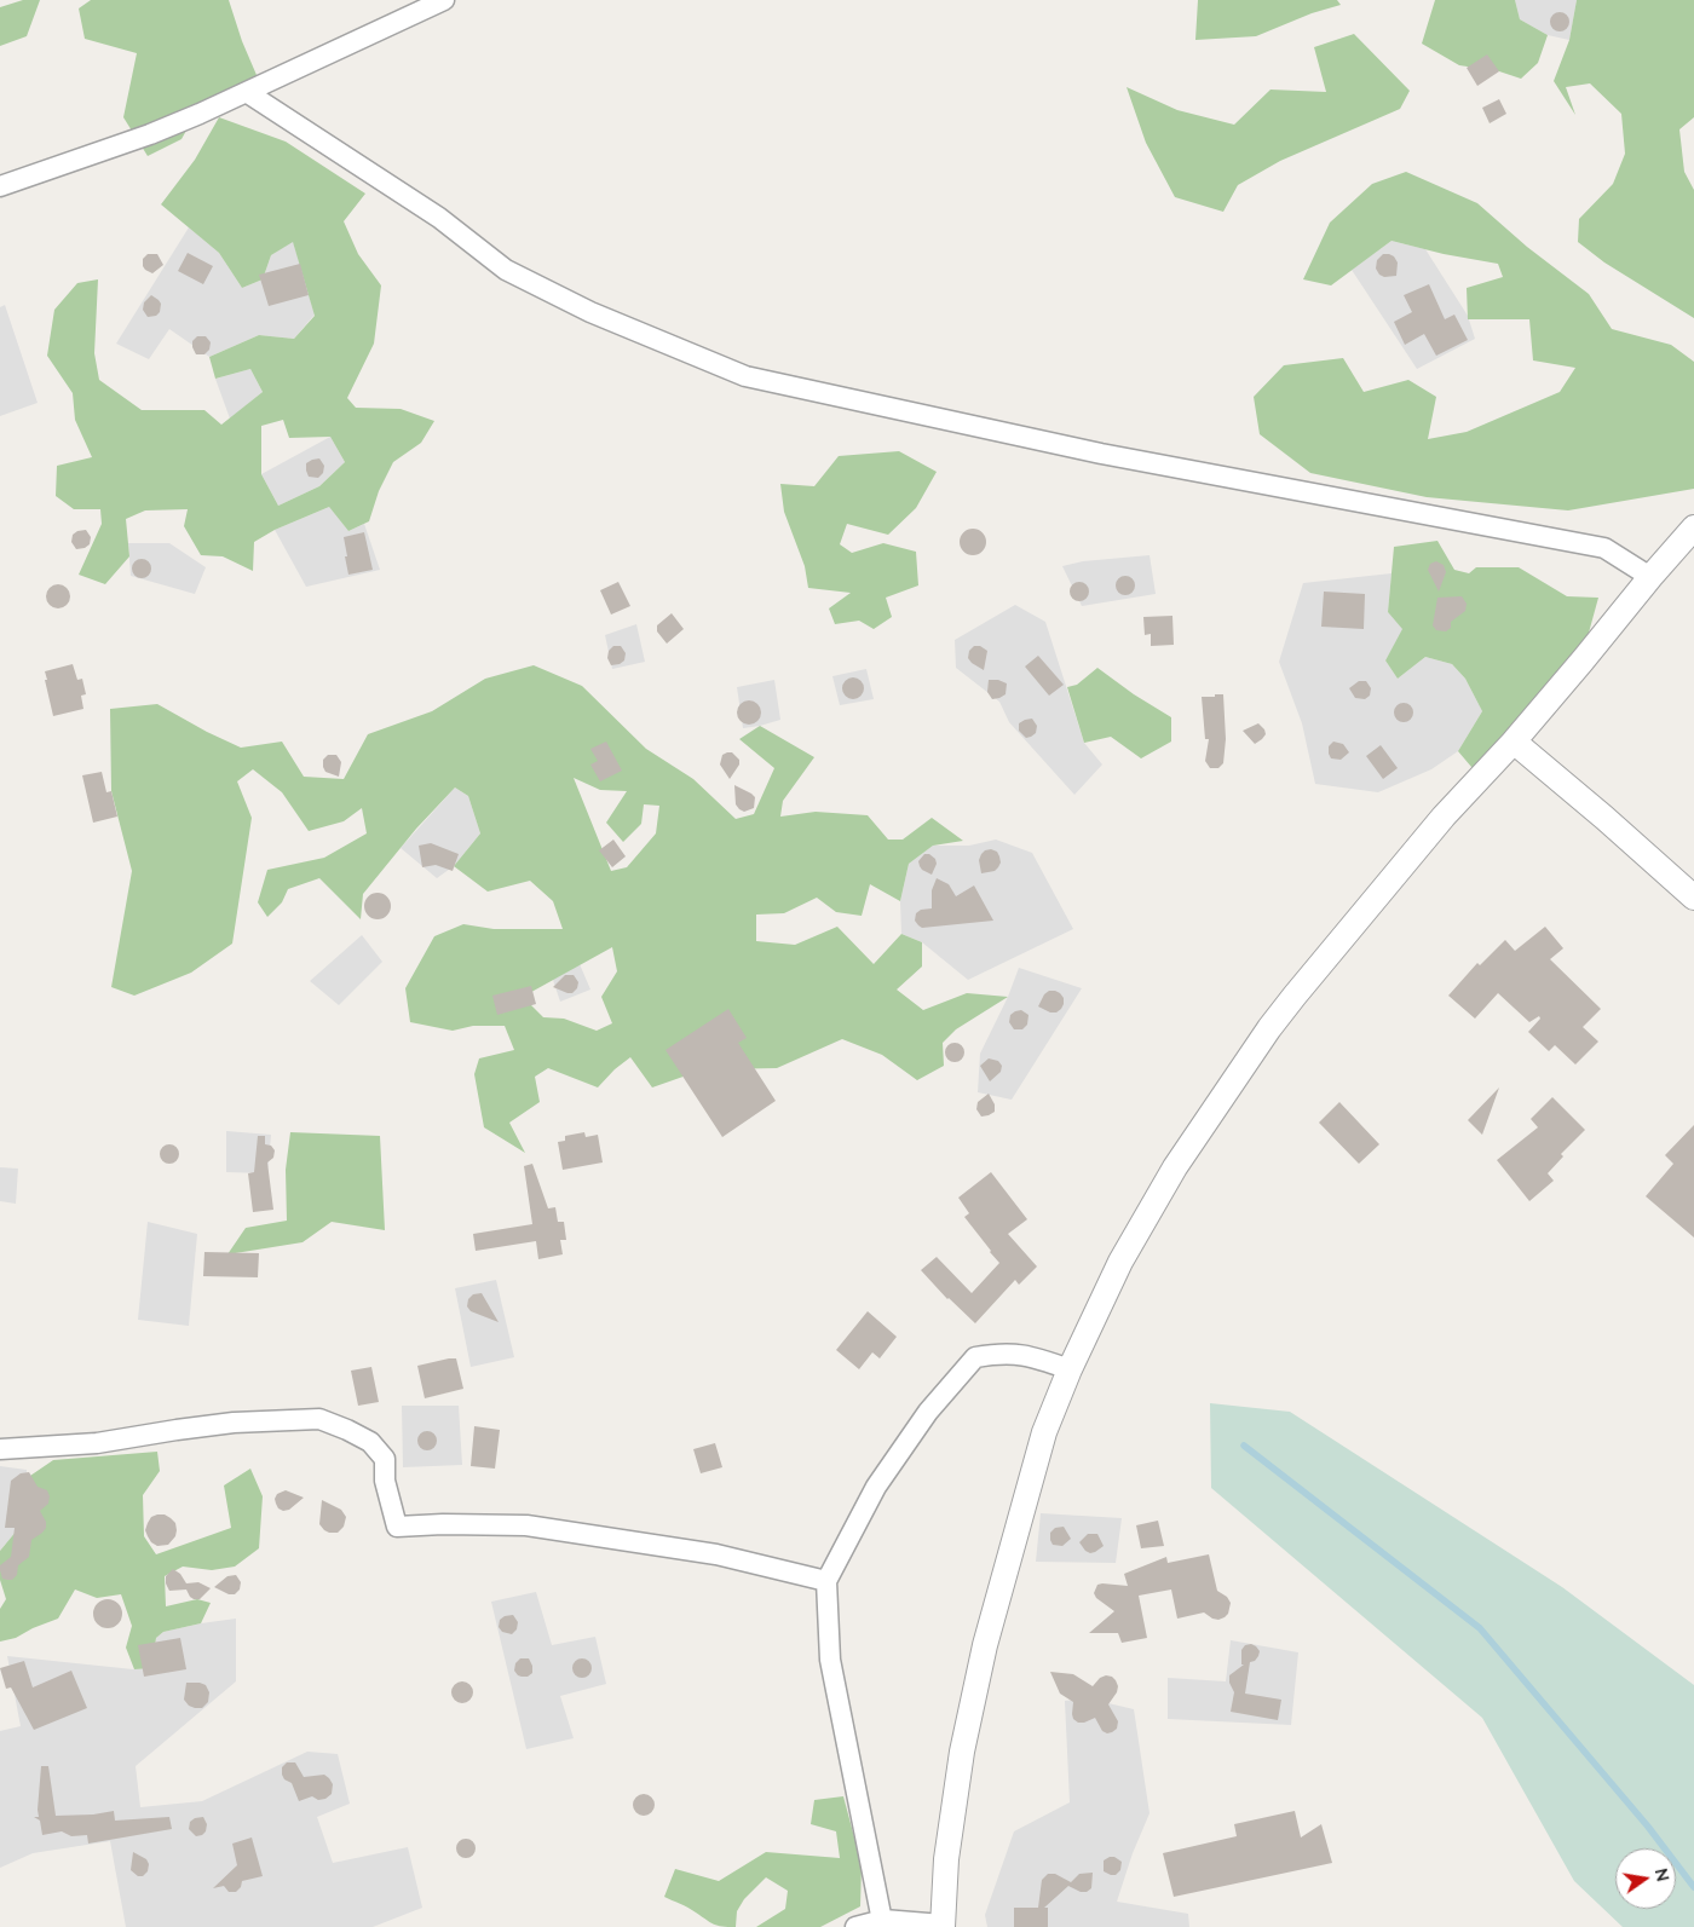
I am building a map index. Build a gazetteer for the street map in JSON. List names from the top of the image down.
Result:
{
  "north": "right"
}
